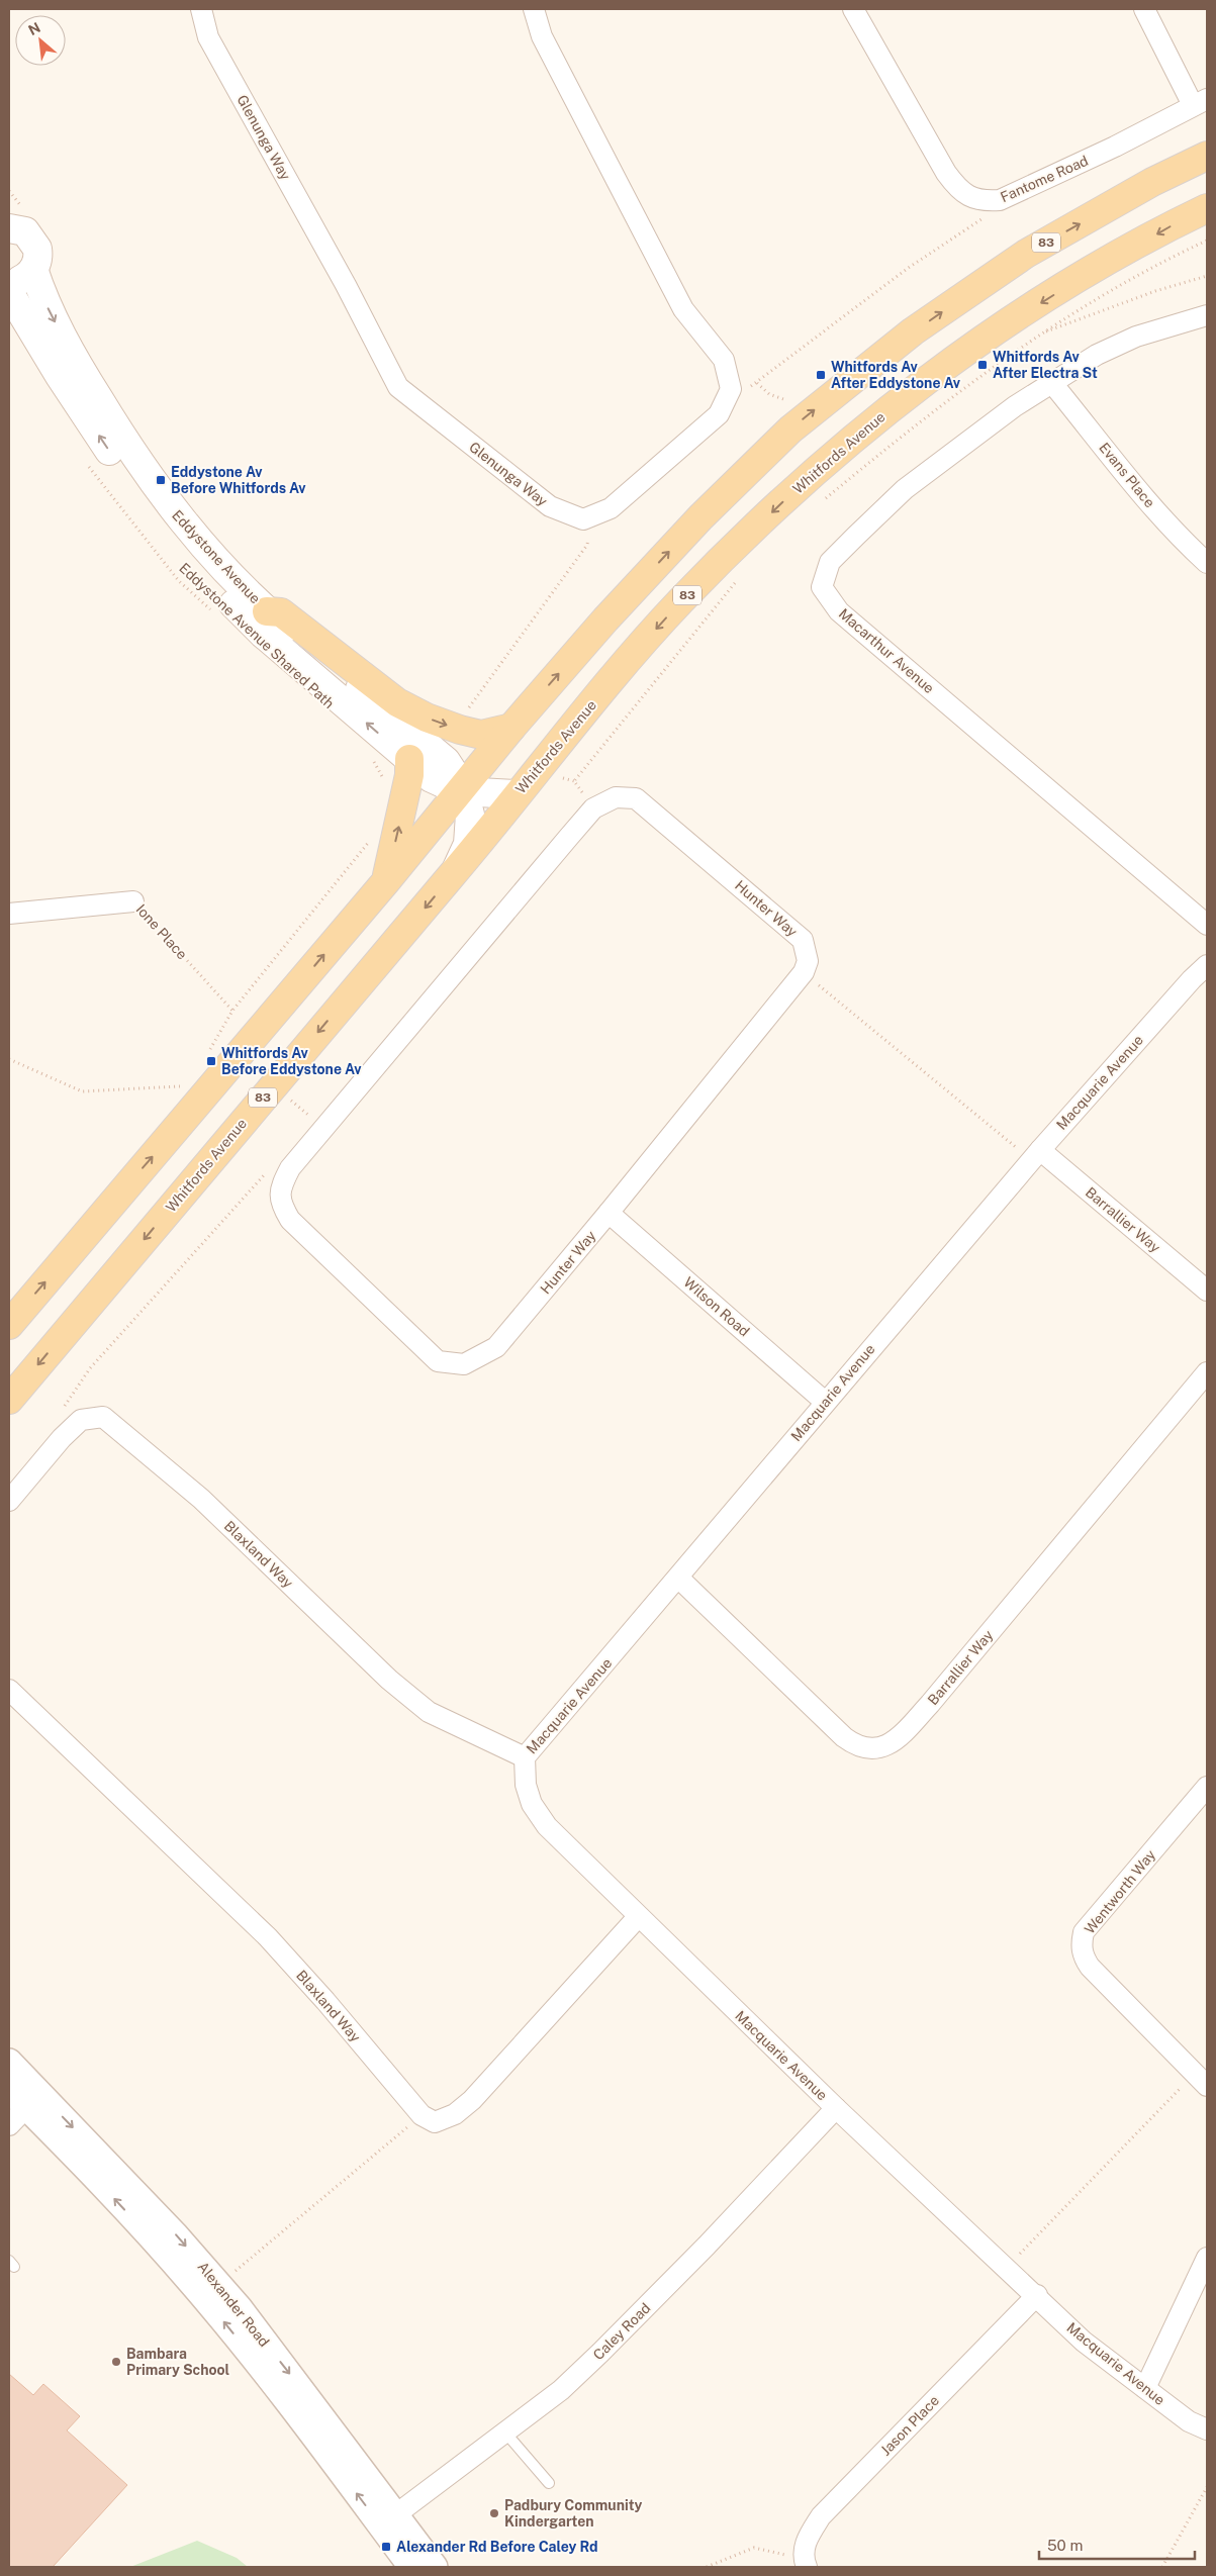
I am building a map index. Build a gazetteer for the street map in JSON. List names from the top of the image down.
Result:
{
  "streets": {
    "main road": ["83", "Whitfords Avenue", "Eddystone Avenue"],
    "street": [
      "Glenunga Way",
      "Fantome Road",
      "Evans Place",
      "Macarthur Avenue",
      "Hunter Way",
      "Ione Place",
      "Macquarie Avenue",
      "Barrallier Way",
      "Wilson Road",
      "Blaxland Way",
      "Wentworth Way",
      "Alexander Road",
      "Caley Road",
      "Jason Place"
    ],
    "path": ["Eddystone Avenue Shared Path"]
  },
  "crossings": [
    ["83", "Eddystone Avenue"],
    ["Whitfords Avenue", "Eddystone Avenue"],
    ["Evans Place", "Macarthur Avenue"],
    ["Hunter Way", "Wilson Road"],
    ["Macquarie Avenue", "Barrallier Way"],
    ["Macquarie Avenue", "Wilson Road"],
    ["Macquarie Avenue", "Blaxland Way"],
    ["Macquarie Avenue", "Caley Road"],
    ["Macquarie Avenue", "Jason Place"],
    ["Alexander Road", "Caley Road"]
  ],
  "places": {
    "transit": [
      "Whitfords Av After Electra St",
      "Whitfords Av After Eddystone Av",
      "Eddystone Av Before Whitfords Av",
      "Whitfords Av Before Eddystone Av",
      "Alexander Rd Before Caley Rd"
    ],
    "other": ["Bambara Primary School", "Padbury Community Kindergarten"]
  },
  "scale_bar": "50 m",
  "north": "top left"
}
